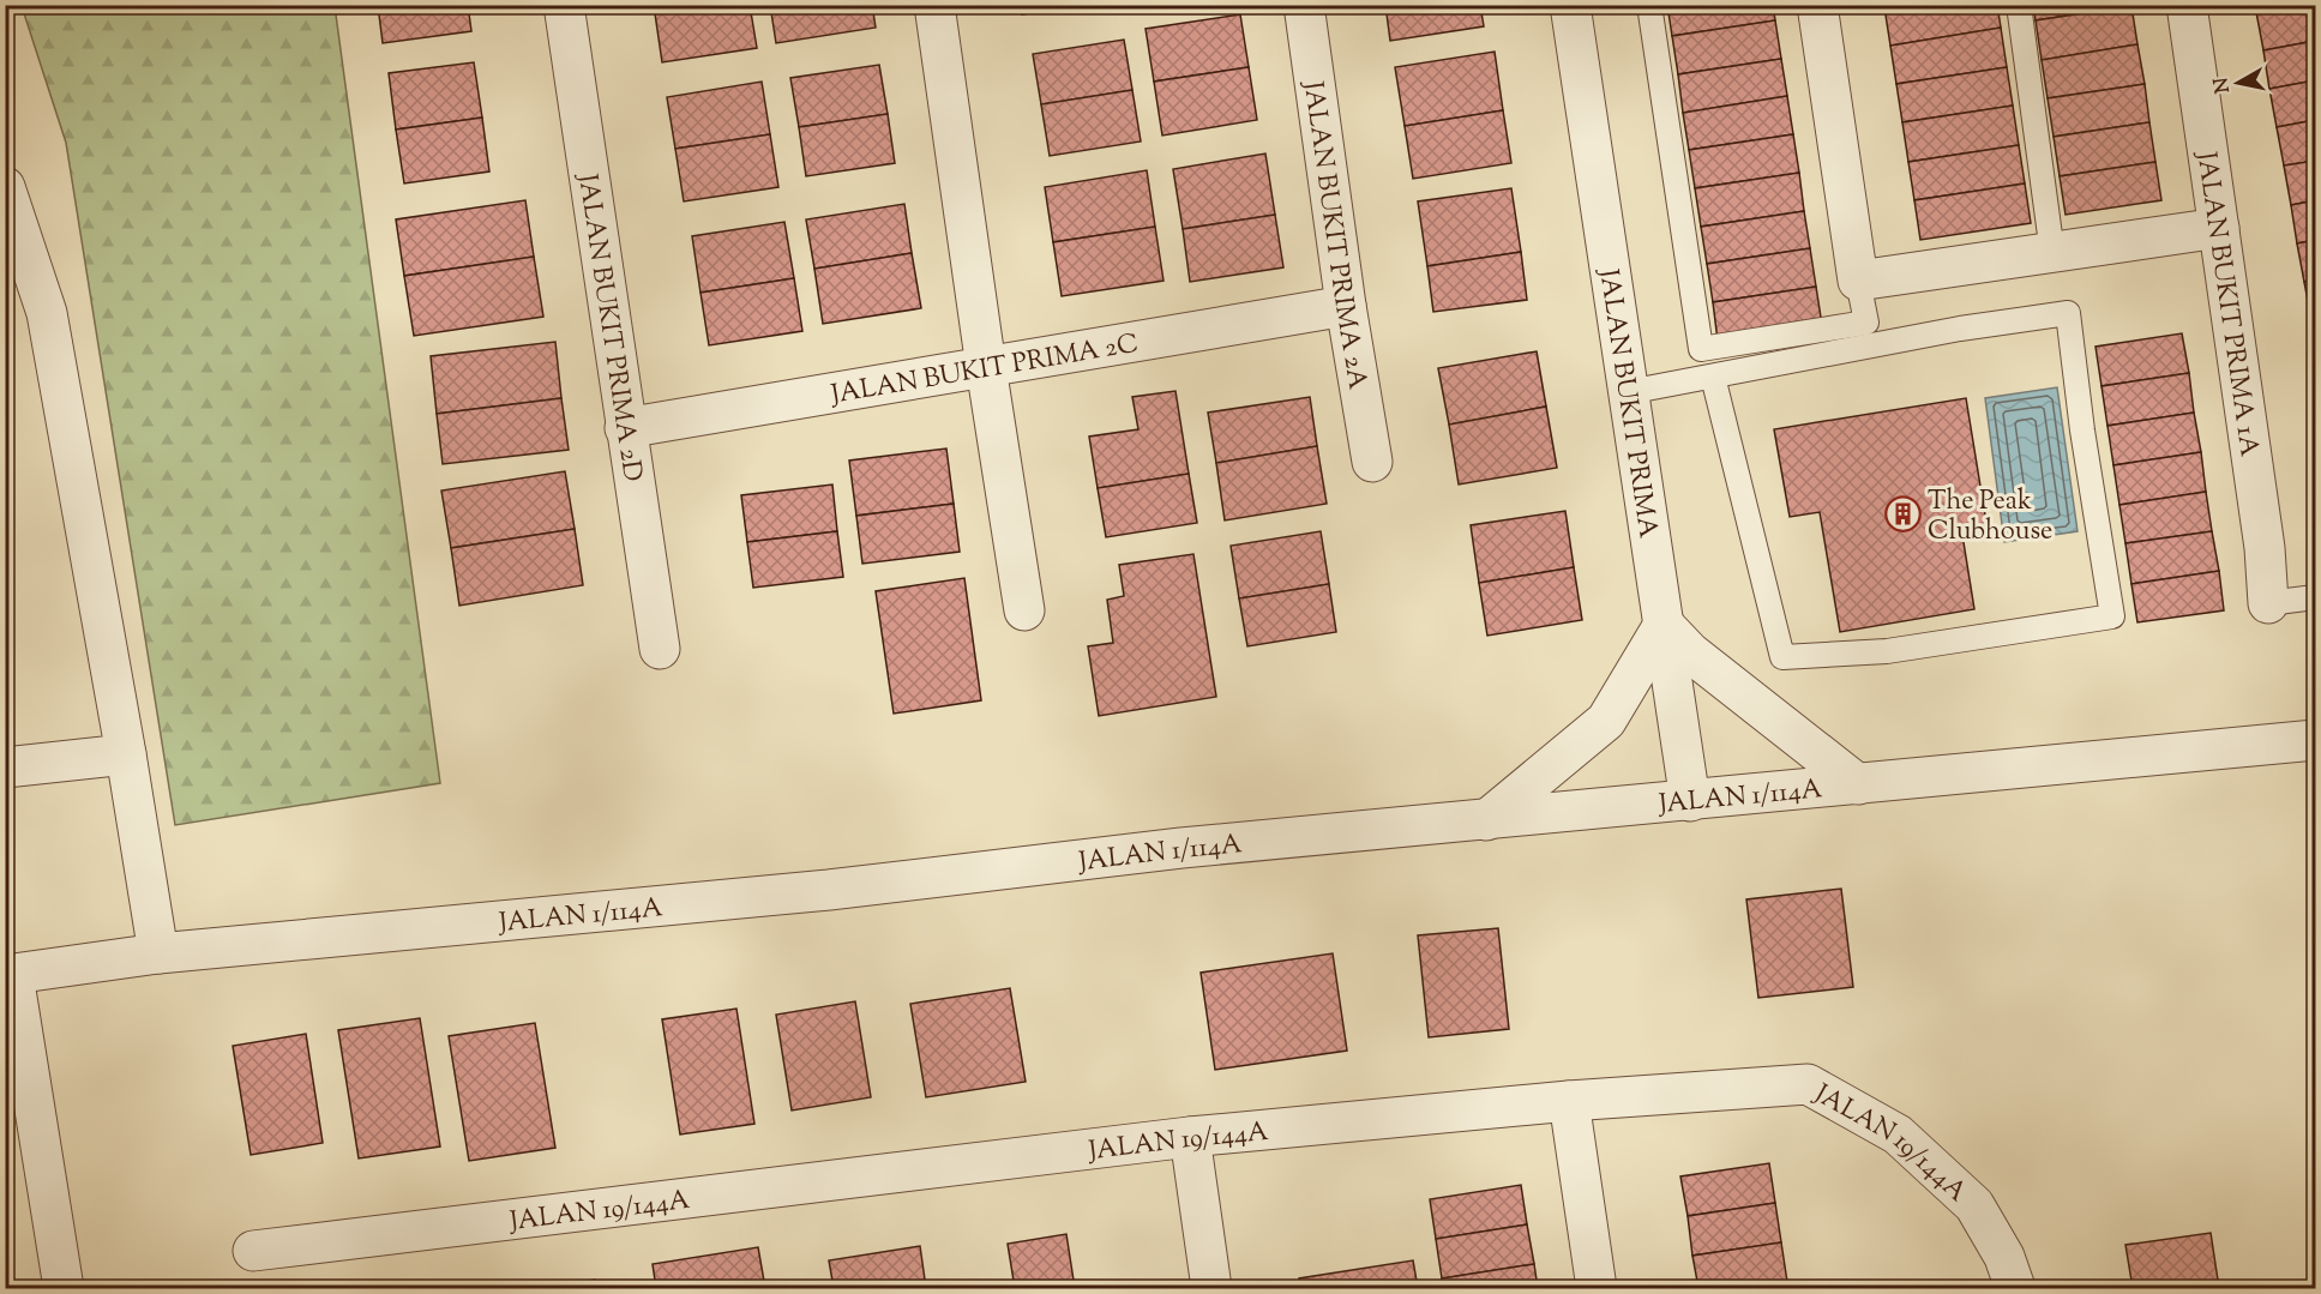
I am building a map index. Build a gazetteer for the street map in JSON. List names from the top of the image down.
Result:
{
  "streets": {
    "street": [
      "JALAN BUKIT PRIMA 2A",
      "JALAN BUKIT PRIMA 1A",
      "JALAN BUKIT PRIMA 2D",
      "JALAN BUKIT PRIMA 2C",
      "JALAN BUKIT PRIMA",
      "JALAN 1/114A",
      "JALAN 19/144A"
    ]
  },
  "crossings": [
    ["JALAN BUKIT PRIMA 2A", "JALAN BUKIT PRIMA 2C"],
    ["JALAN BUKIT PRIMA 2D", "JALAN BUKIT PRIMA 2C"],
    ["JALAN BUKIT PRIMA", "JALAN 1/114A"]
  ],
  "places": {
    "building": ["The Peak Clubhouse"]
  },
  "north": "left"
}
